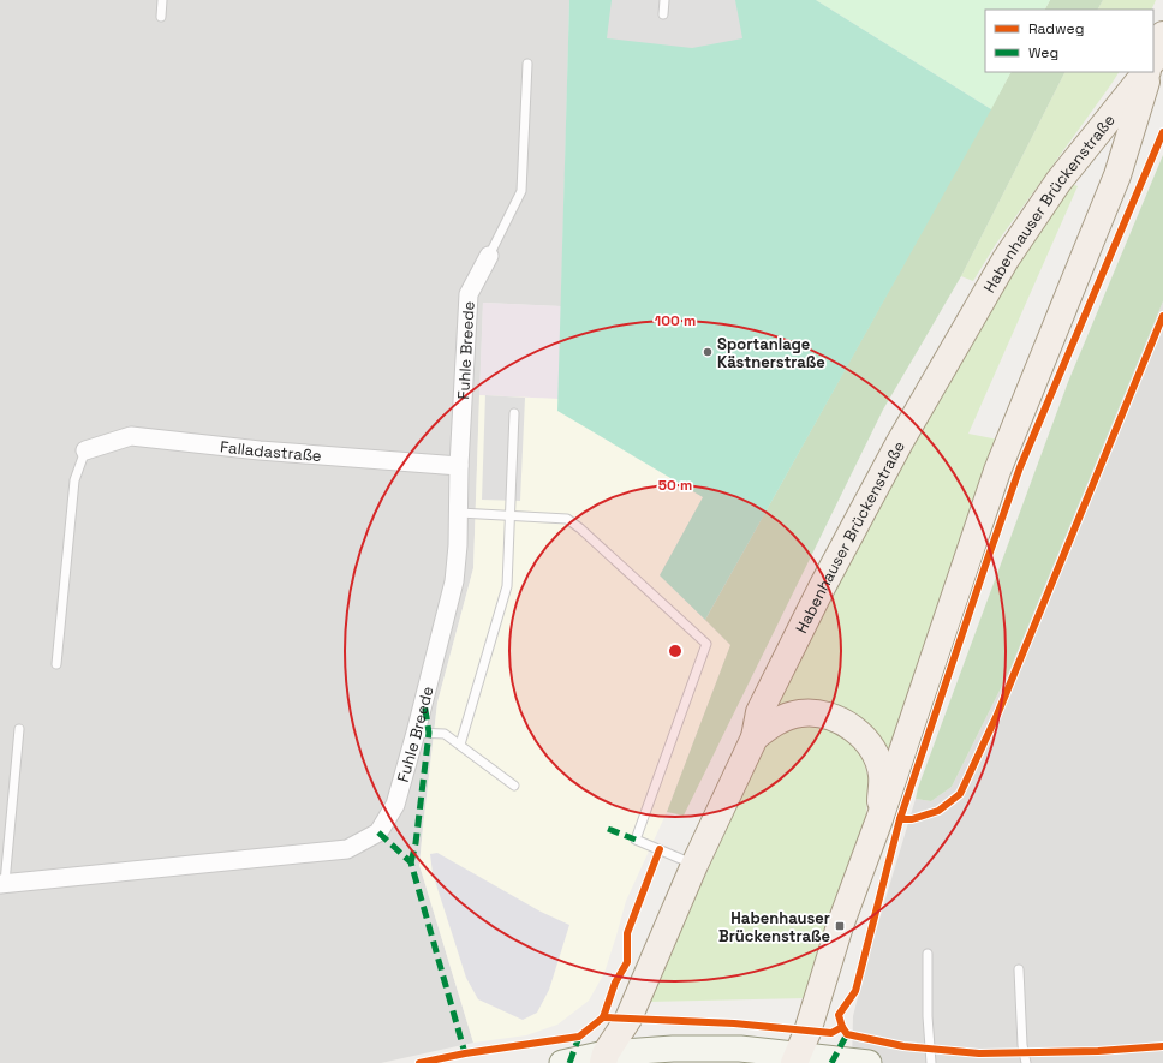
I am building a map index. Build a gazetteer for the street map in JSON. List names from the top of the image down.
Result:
{
  "streets": {
    "main road": ["Habenhauser Brückenstraße"],
    "street": ["Fuhle Breede", "Falladastraße"]
  },
  "crossings": [
    ["Fuhle Breede", "Falladastraße"]
  ],
  "places": {
    "other": ["Sportanlage Kästnerstraße"],
    "transit": ["Habenhauser Brückenstraße"]
  },
  "legend": ["Radweg", "Weg"],
  "rings": ["100 m", "50 m"]
}
